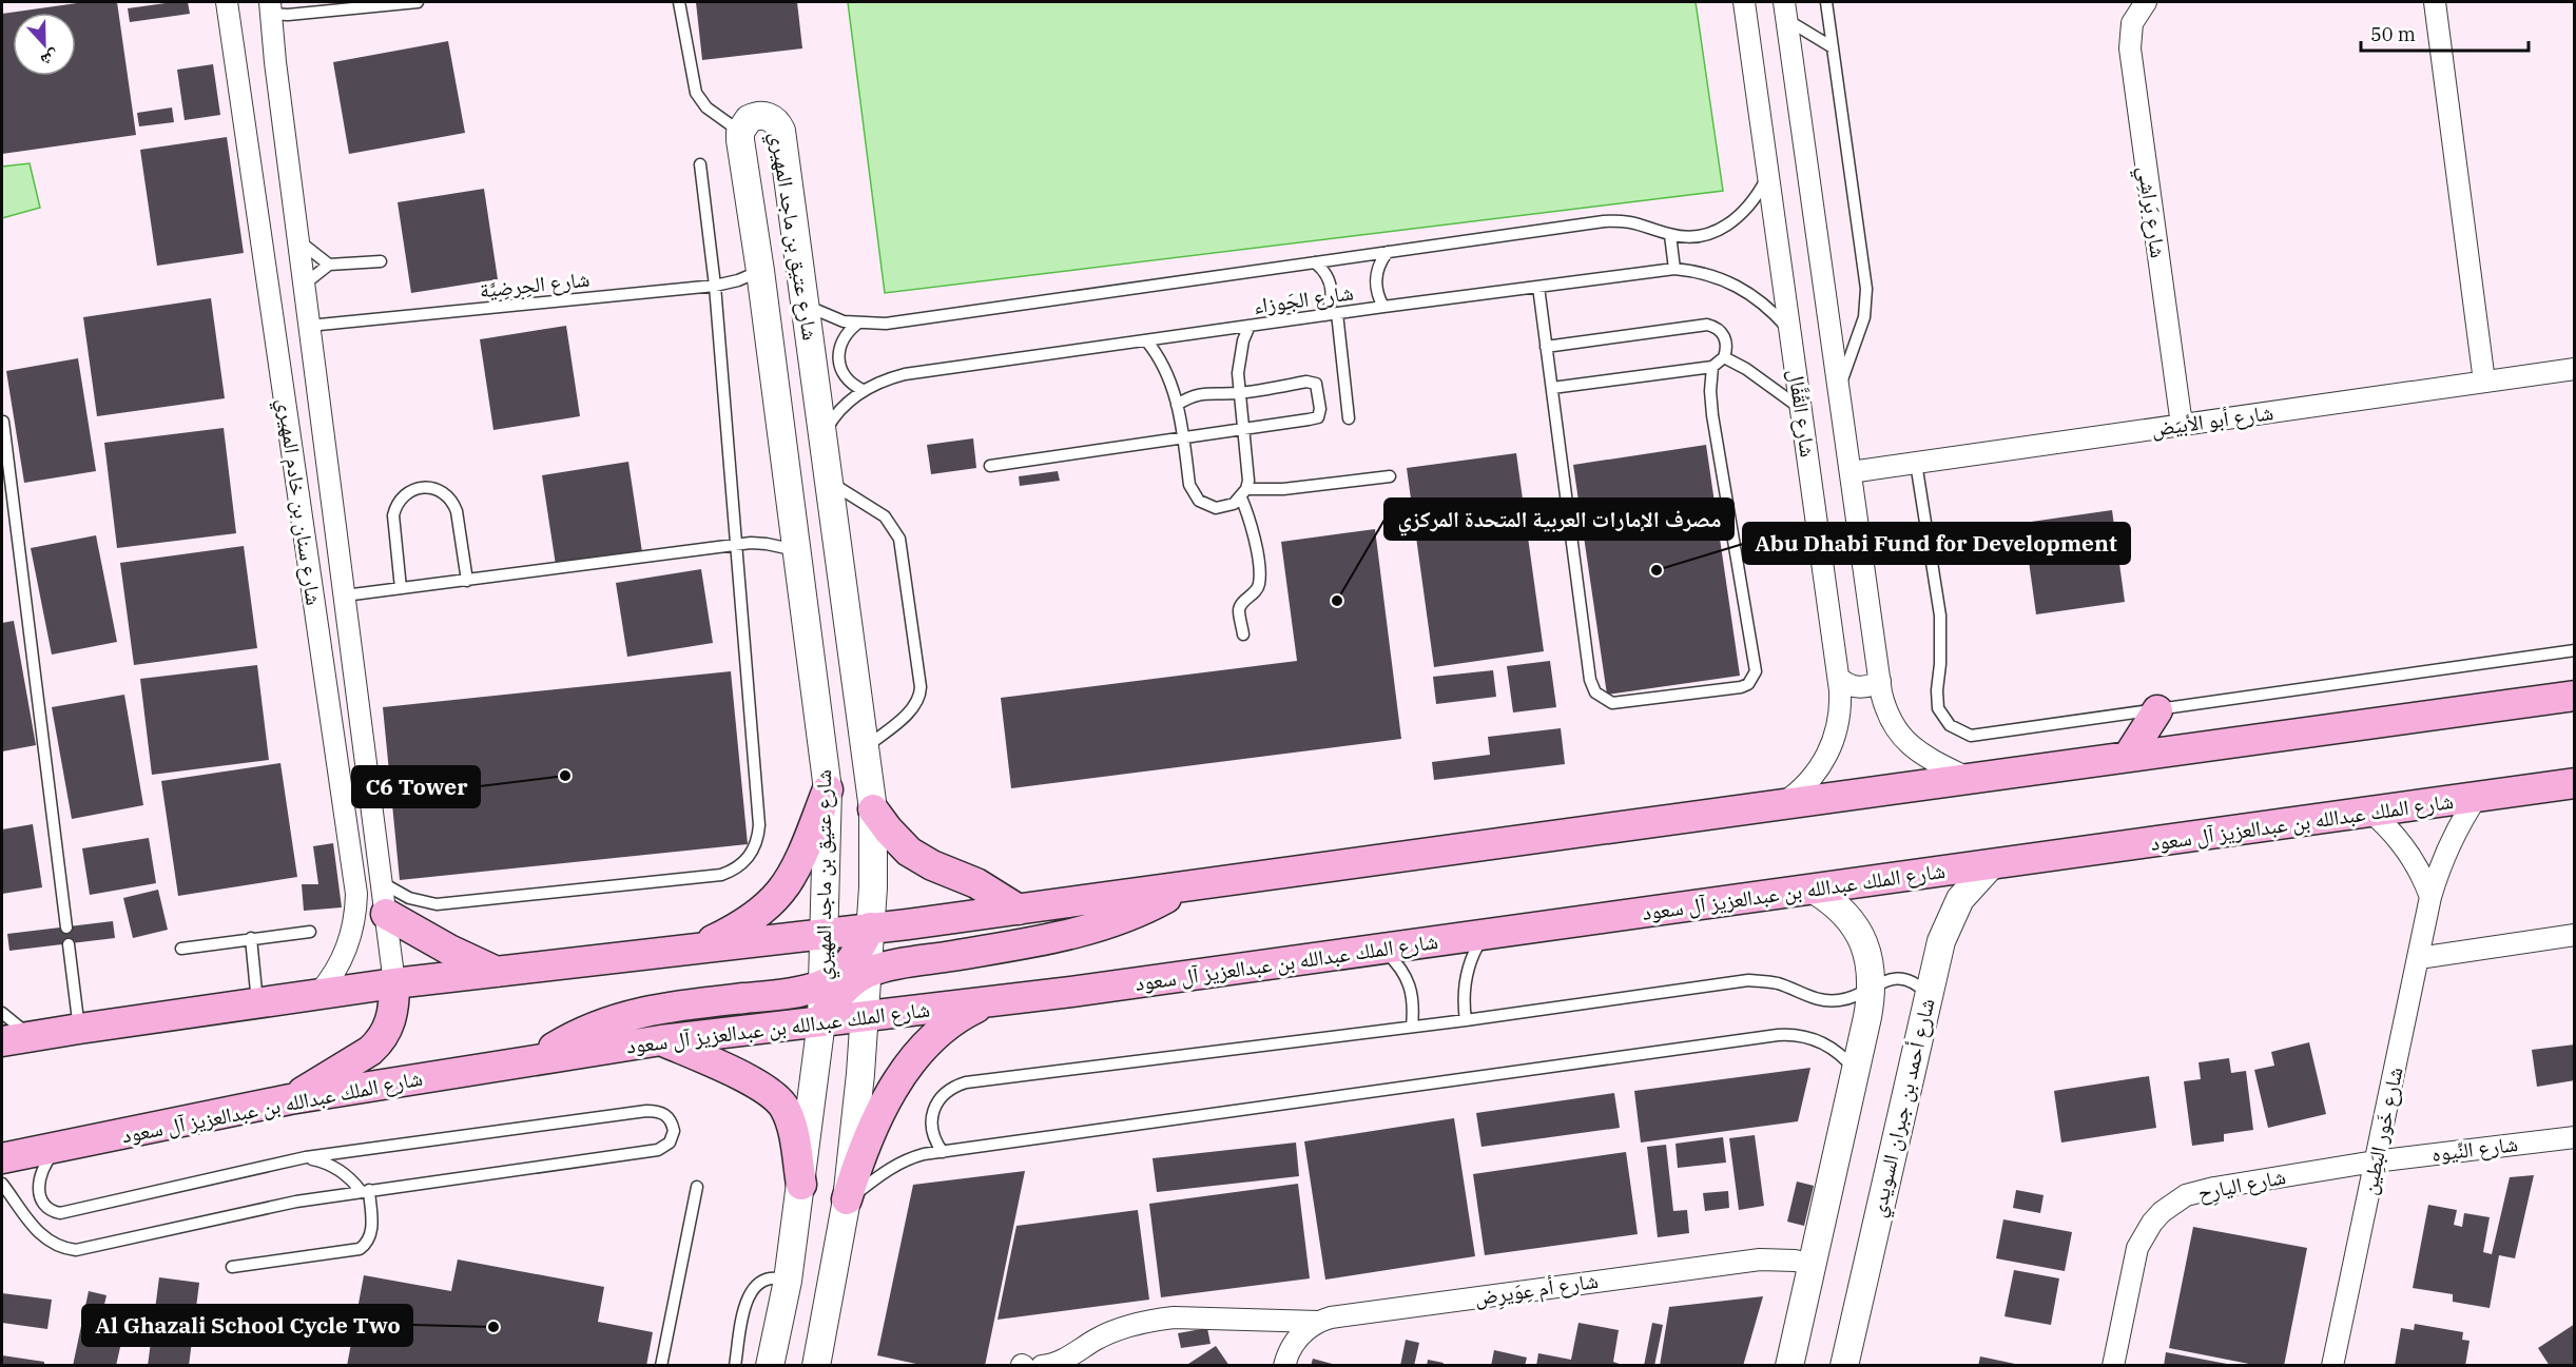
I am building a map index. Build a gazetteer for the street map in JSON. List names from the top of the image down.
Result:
{
  "streets": {
    "main road": ["شارع الملك عبدالله بن عبدالعزيز آل سعود"],
    "street": [
      "شارع بَراشِي",
      "شارع عتيق بن ماجد المهيري",
      "شارع القُفَّال",
      "شارع أبو الأبيَض",
      "شارع سنان بن خادم المهيري",
      "شارع أحمد بن جبران السويدي",
      "شارع خَور البَطِين",
      "شارع النِّيوه",
      "شارع اليارِح",
      "شارع أم عِوَيرِض"
    ],
    "lane": ["شارع الحِرضِيَّة", "شارع الجَوزاء"]
  },
  "crossings": [
    ["شارع بَراشِي", "شارع أبو الأبيَض"],
    ["شارع عتيق بن ماجد المهيري", "شارع الحِرضِيَّة"],
    ["شارع عتيق بن ماجد المهيري", "شارع الجَوزاء"],
    ["شارع عتيق بن ماجد المهيري", "شارع الملك عبدالله بن عبدالعزيز آل سعود"],
    ["شارع الحِرضِيَّة", "شارع سنان بن خادم المهيري"],
    ["شارع الجَوزاء", "شارع القُفَّال"],
    ["شارع القُفَّال", "شارع أبو الأبيَض"],
    ["شارع الملك عبدالله بن عبدالعزيز آل سعود", "شارع أحمد بن جبران السويدي"],
    ["شارع الملك عبدالله بن عبدالعزيز آل سعود", "شارع خَور البَطِين"],
    ["شارع خَور البَطِين", "شارع النِّيوه"],
    ["شارع خَور البَطِين", "شارع اليارِح"],
    ["شارع النِّيوه", "شارع اليارِح"]
  ],
  "places": [
    "Abu Dhabi Fund for Development",
    "مصرف الإمارات العربية المتحدة المركزي",
    "C6 Tower",
    "Al Ghazali School Cycle Two"
  ],
  "scale_bar": "50 m",
  "north": "bottom"
}
